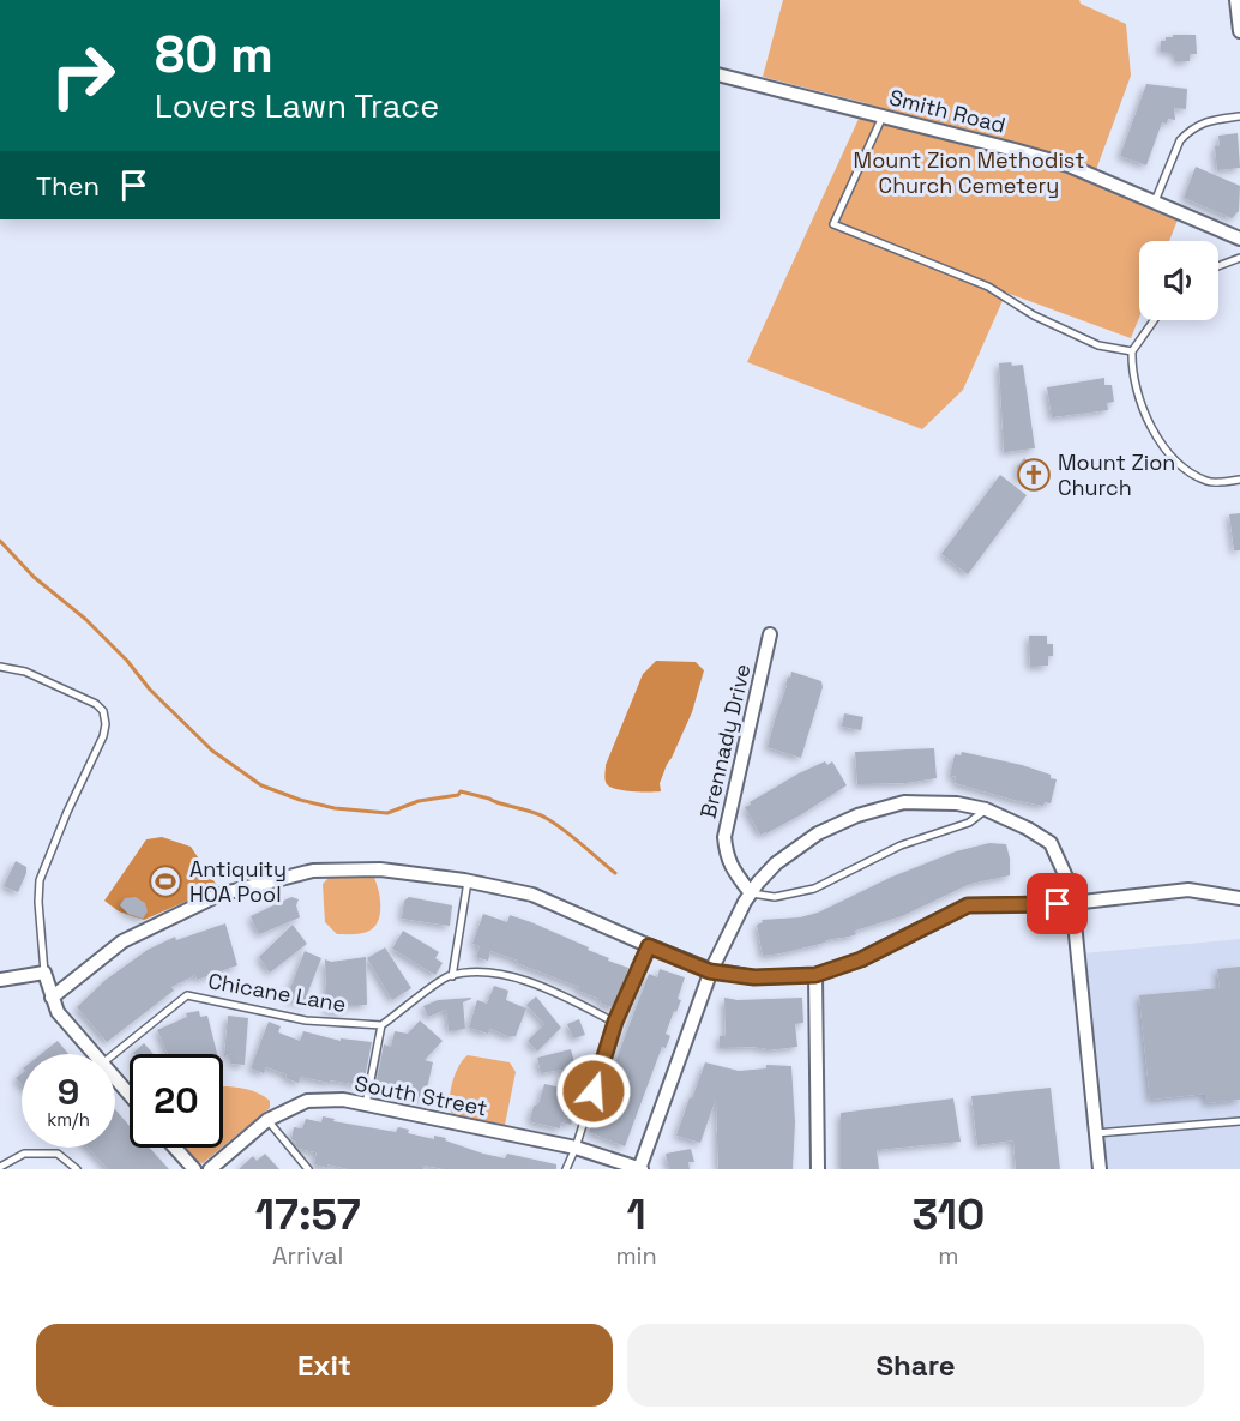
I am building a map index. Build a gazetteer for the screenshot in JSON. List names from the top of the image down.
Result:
{
  "streets": {
    "street": ["Smith Road", "Brennady Drive", "South Street"],
    "lane": ["Chicane Lane"]
  },
  "parks": ["Mount Zion Methodist Church Cemetery"],
  "places": {
    "church": ["Mount Zion Church"],
    "sports": ["Antiquity HOA Pool"]
  },
  "page": {
    "turn": ["80 m", "Lovers Lawn Trace"],
    "then": "Then",
    "speed": "9 km/h",
    "limit": "20",
    "eta": [
      "17:57",
      "Arrival",
      "1",
      "min",
      "310",
      "m"
    ],
    "buttons": ["Exit", "Share"]
  }
}
